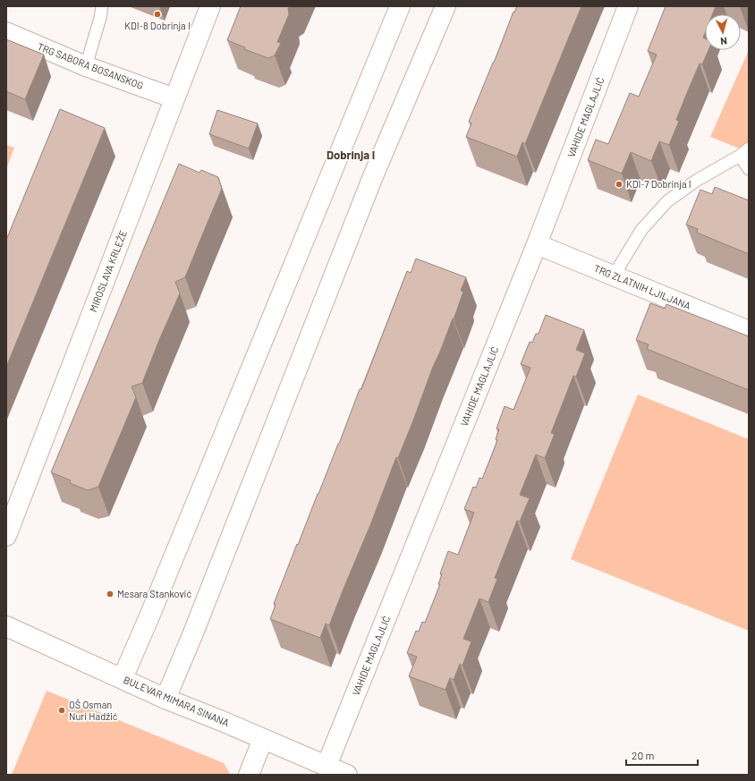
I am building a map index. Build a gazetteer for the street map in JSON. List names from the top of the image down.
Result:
{
  "streets": {
    "street": [
      "TRG SABORA BOSANSKOG",
      "VAHIDE MAGLAJLIĆ",
      "MIROSLAVA KRLEŽE",
      "TRG ZLATNIH LJILJANA",
      "BULEVAR MIMARA SINANA"
    ]
  },
  "crossings": [
    ["TRG SABORA BOSANSKOG", "MIROSLAVA KRLEŽE"],
    ["VAHIDE MAGLAJLIĆ", "TRG ZLATNIH LJILJANA"],
    ["VAHIDE MAGLAJLIĆ", "BULEVAR MIMARA SINANA"]
  ],
  "districts": ["Dobrinja I"],
  "places": [
    "KDI-8 Dobrinja I",
    "KDI-7 Dobrinja I",
    "Mesara Stanković",
    "OŠ Osman Nuri Hadžić"
  ],
  "scale_bar": "20 m",
  "north": "bottom"
}
